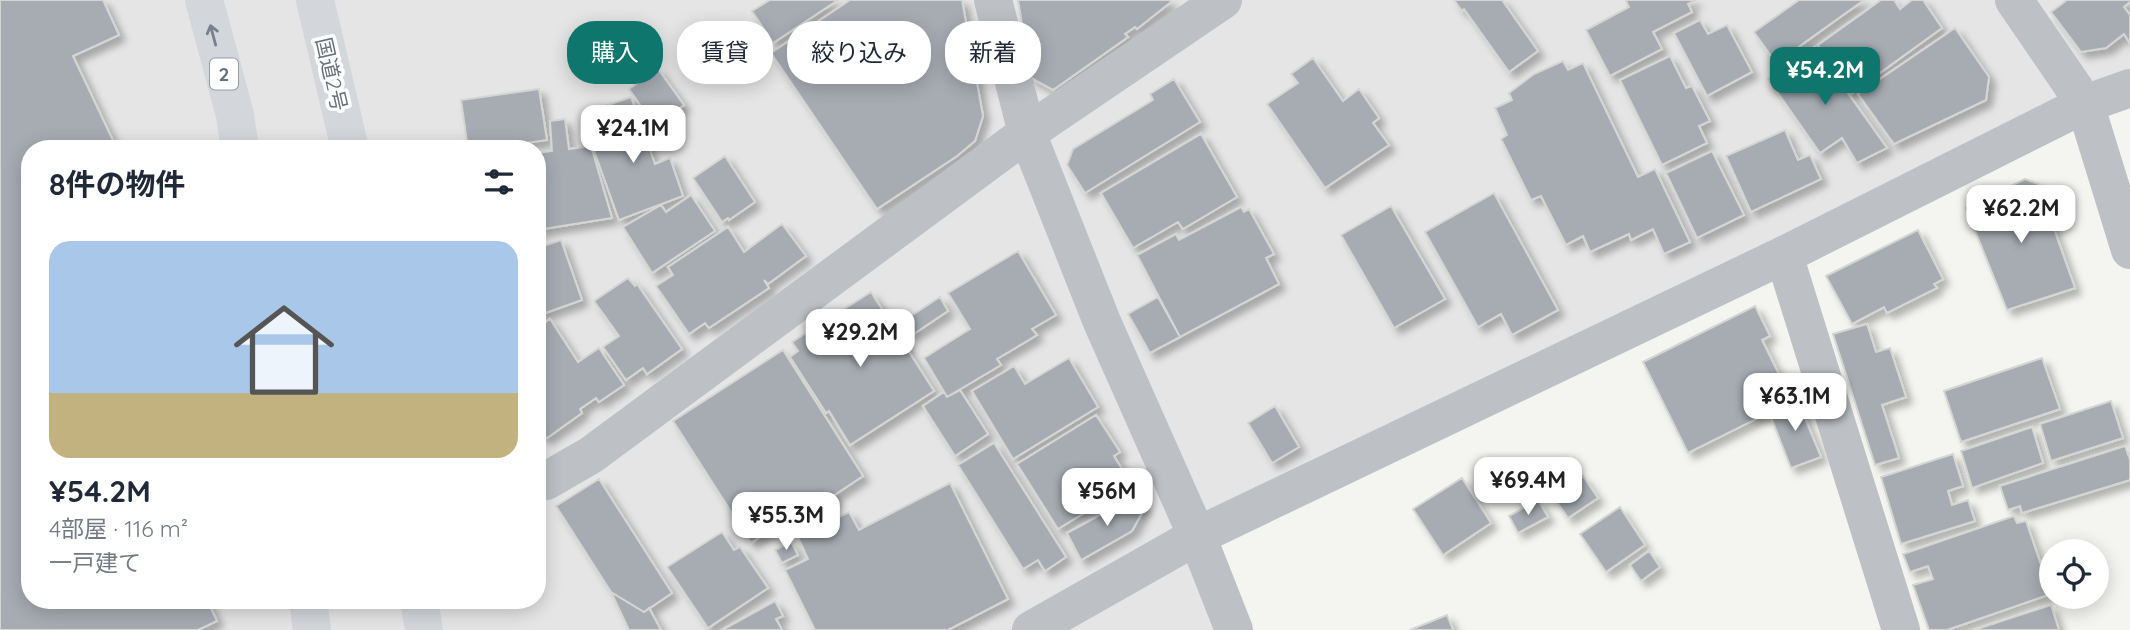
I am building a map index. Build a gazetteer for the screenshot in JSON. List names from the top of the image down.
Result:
{
  "streets": {
    "highway": ["2", "国道2号"]
  },
  "page": {
    "chip": [
      "購入",
      "賃貸",
      "絞り込み",
      "新着"
    ],
    "price": [
      "¥54.2M",
      "¥24.1M",
      "¥62.2M",
      "¥29.2M",
      "¥63.1M",
      "¥69.4M",
      "¥56M",
      "¥55.3M"
    ],
    "heading": "8件の物件",
    "list": [
      {
        "name": "¥54.2M",
        "note": "4部屋 · 116 m² · 一戸建て"
      }
    ]
  }
}
